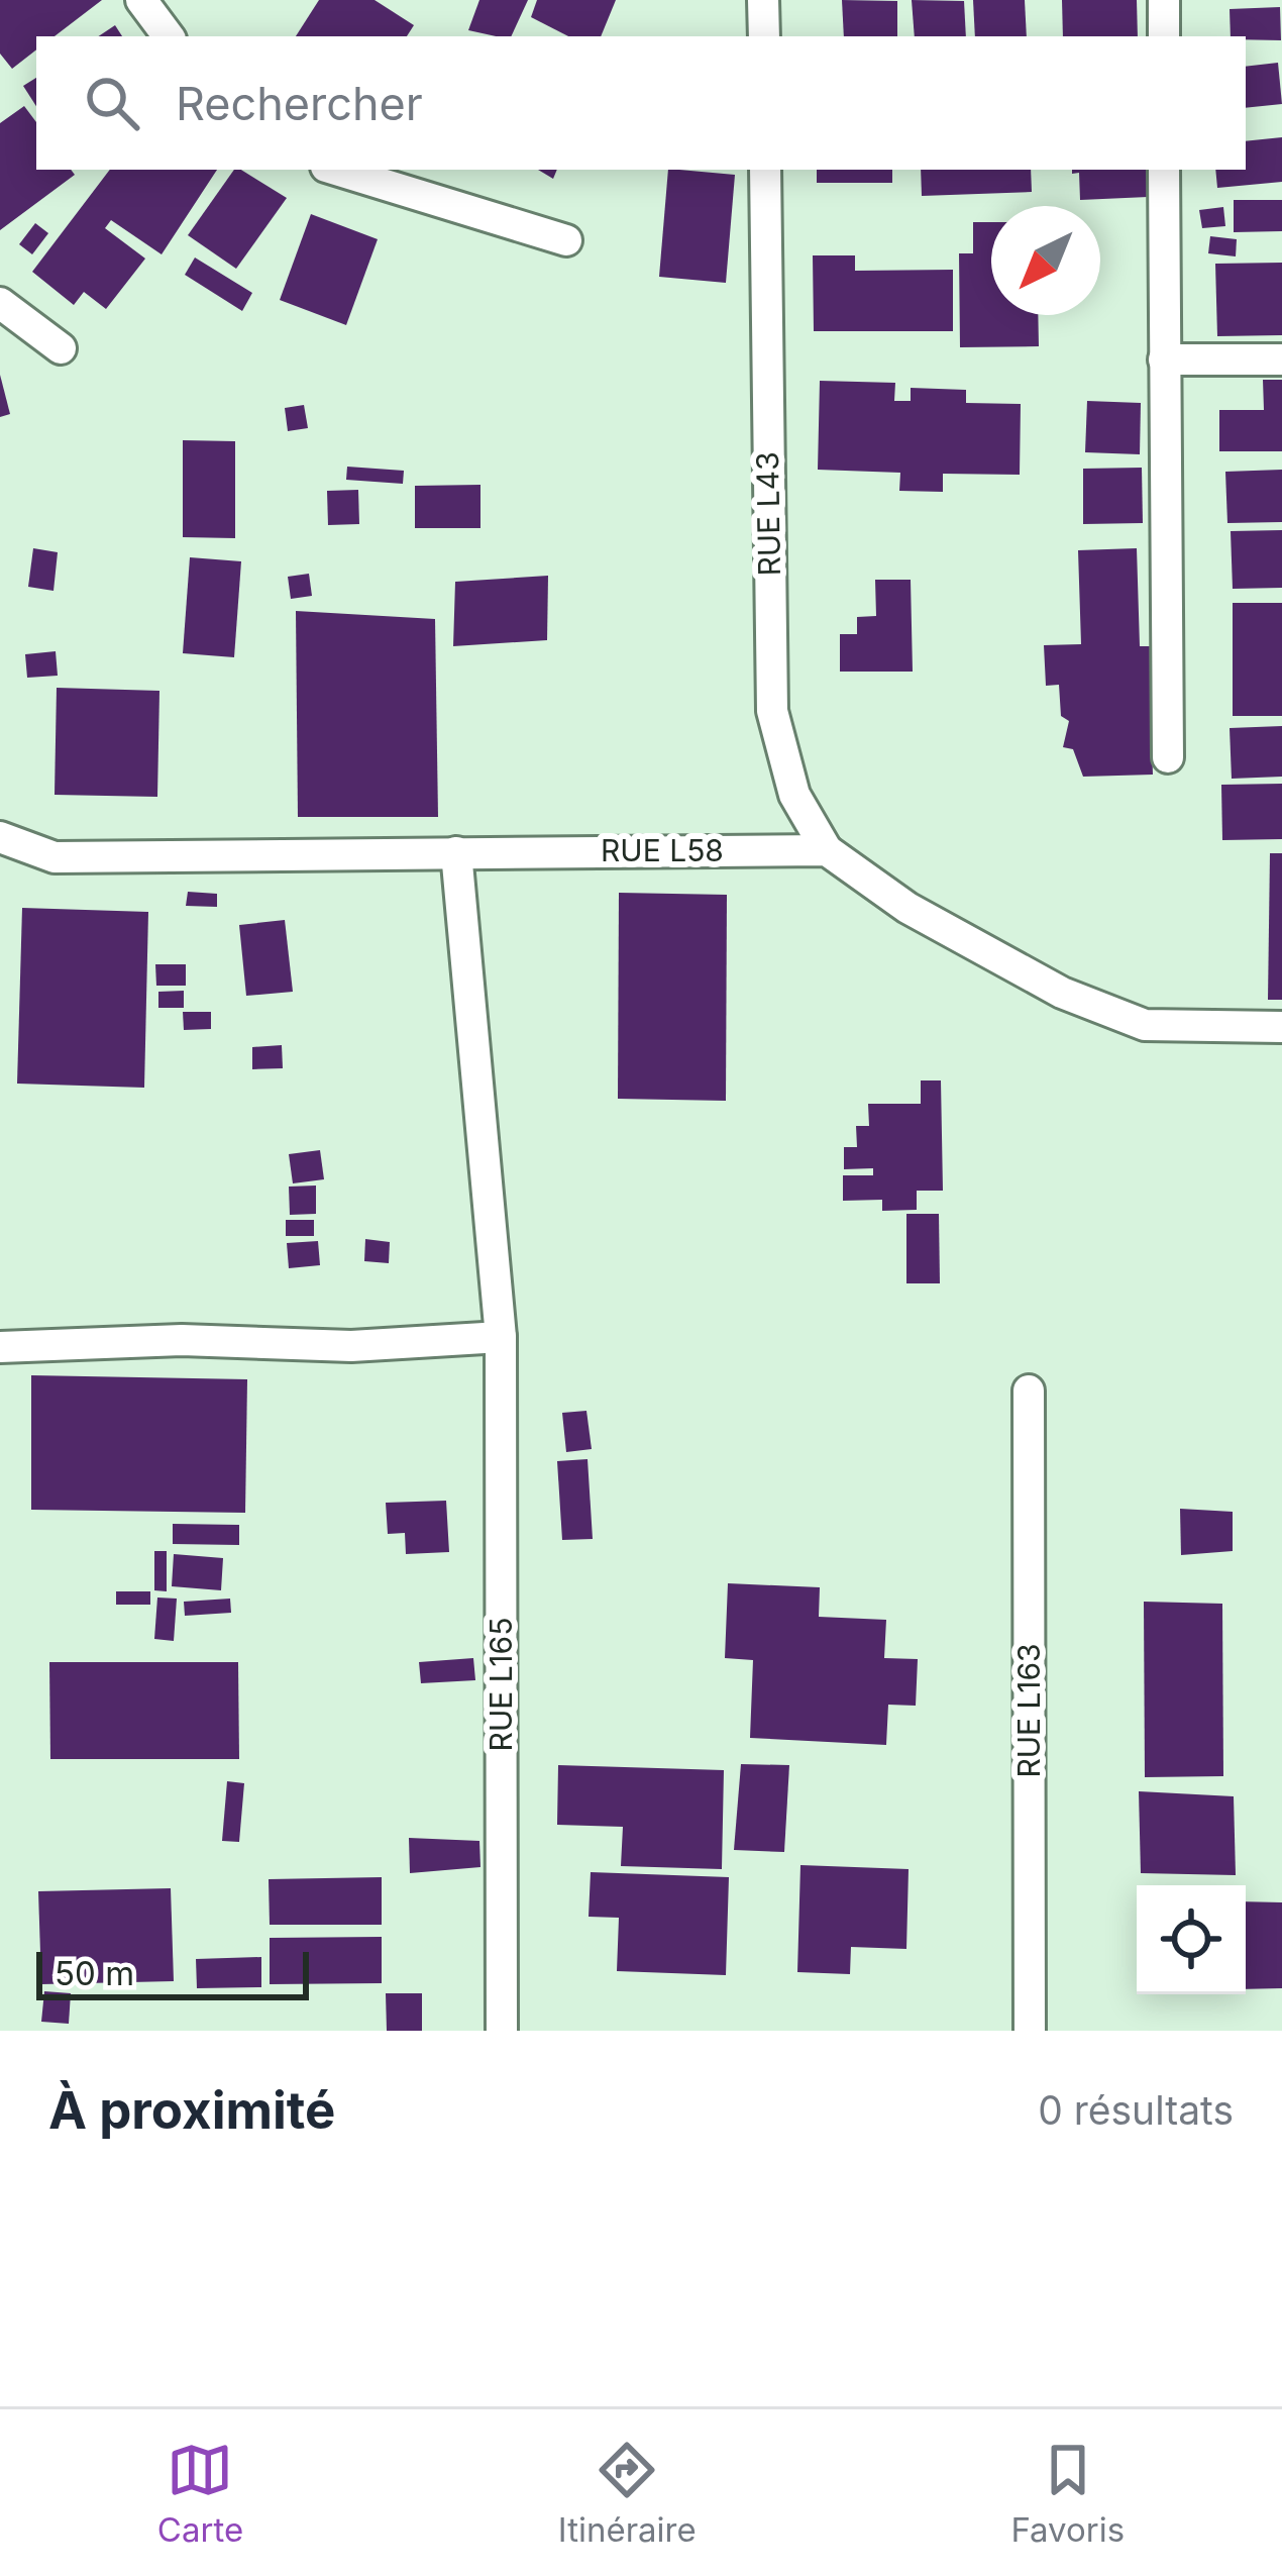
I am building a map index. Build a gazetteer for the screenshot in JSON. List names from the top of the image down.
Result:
{
  "streets": {
    "street": [
      "RUE L43",
      "RUE L58",
      "RUE L165",
      "RUE L163"
    ]
  },
  "crossings": [
    ["RUE L43", "RUE L58"],
    ["RUE L58", "RUE L165"]
  ],
  "scale_bar": "50 m",
  "north": "bottom left",
  "page": {
    "search": "Rechercher",
    "scale": "50 m",
    "heading": ["À proximité", "0 résultats"],
    "nav": ["Carte", "Itinéraire", "Favoris"]
  }
}
